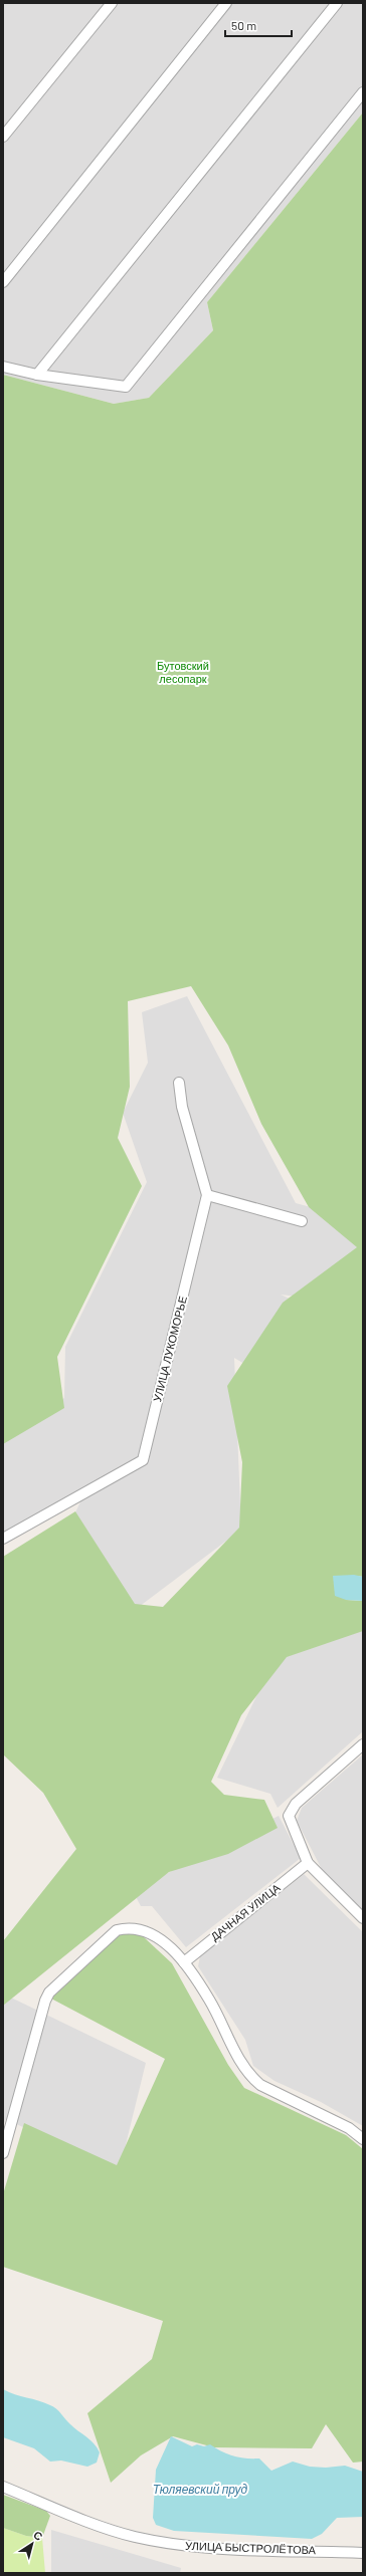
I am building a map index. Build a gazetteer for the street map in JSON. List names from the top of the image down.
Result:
{
  "streets": {
    "street": ["УЛИЦА ЛУКОМОРЬЕ", "ДАЧНАЯ УЛИЦА", "УЛИЦА БЫСТРОЛЁТОВА"]
  },
  "water": ["Тюляевский пруд"],
  "parks": ["Бутовский лесопарк"],
  "scale_bar": "50 m",
  "north": "top right"
}
